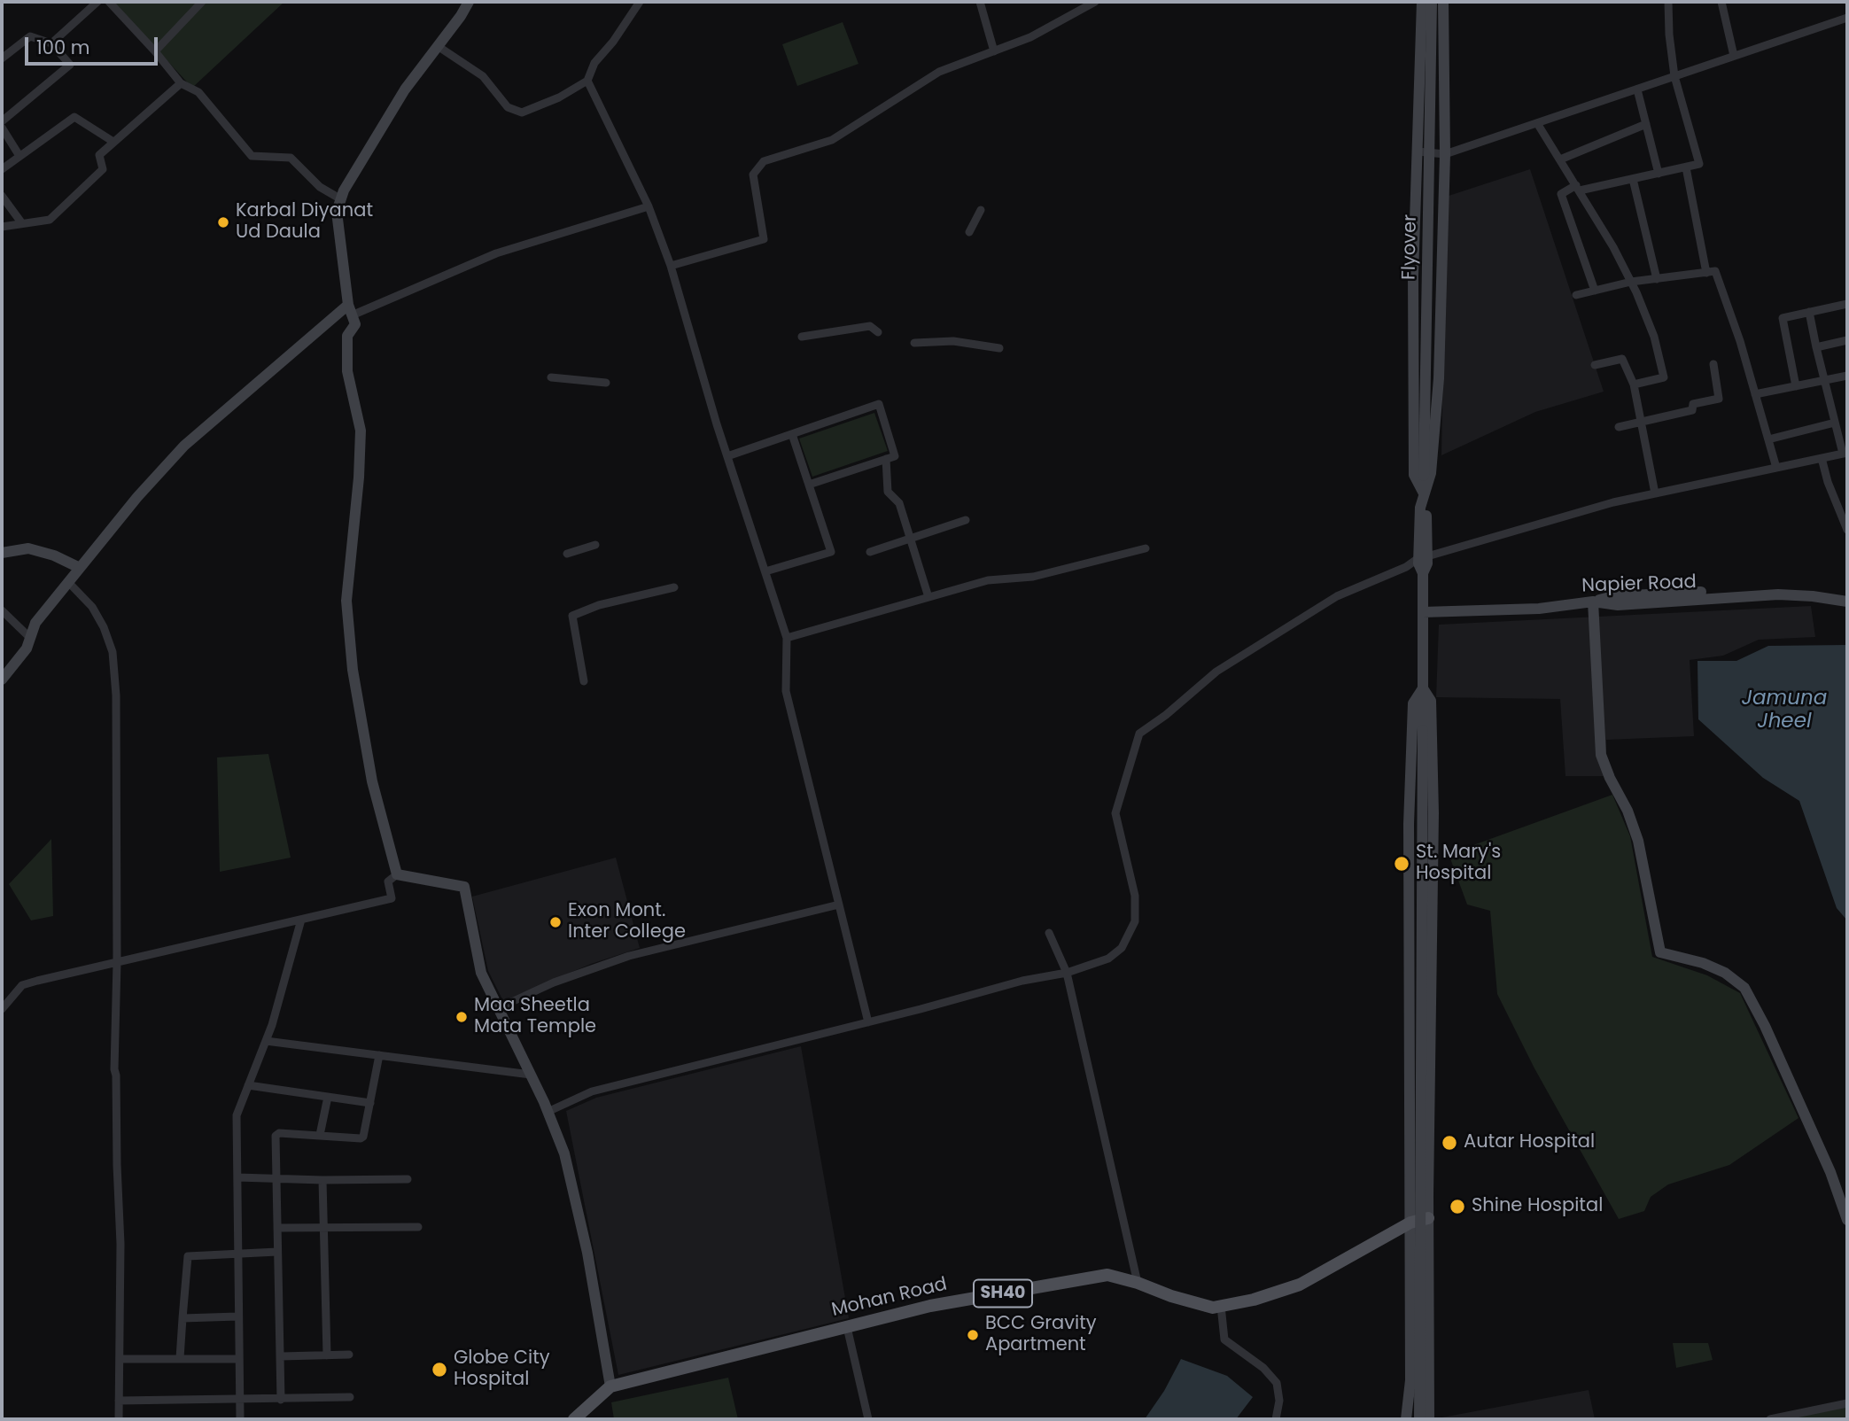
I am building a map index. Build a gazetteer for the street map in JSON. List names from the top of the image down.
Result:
{
  "streets": {
    "main road": [
      "Flyover",
      "Napier Road",
      "SH40",
      "Mohan Road"
    ]
  },
  "water": ["Jamuna Jheel"],
  "places": [
    "Karbal Diyanat Ud Daula",
    "St. Mary's Hospital",
    "Exon Mont. Inter College",
    "Maa Sheetla Mata Temple",
    "Autar Hospital",
    "Shine Hospital",
    "BCC Gravity Apartment",
    "Globe City Hospital"
  ],
  "scale_bar": "100 m"
}
